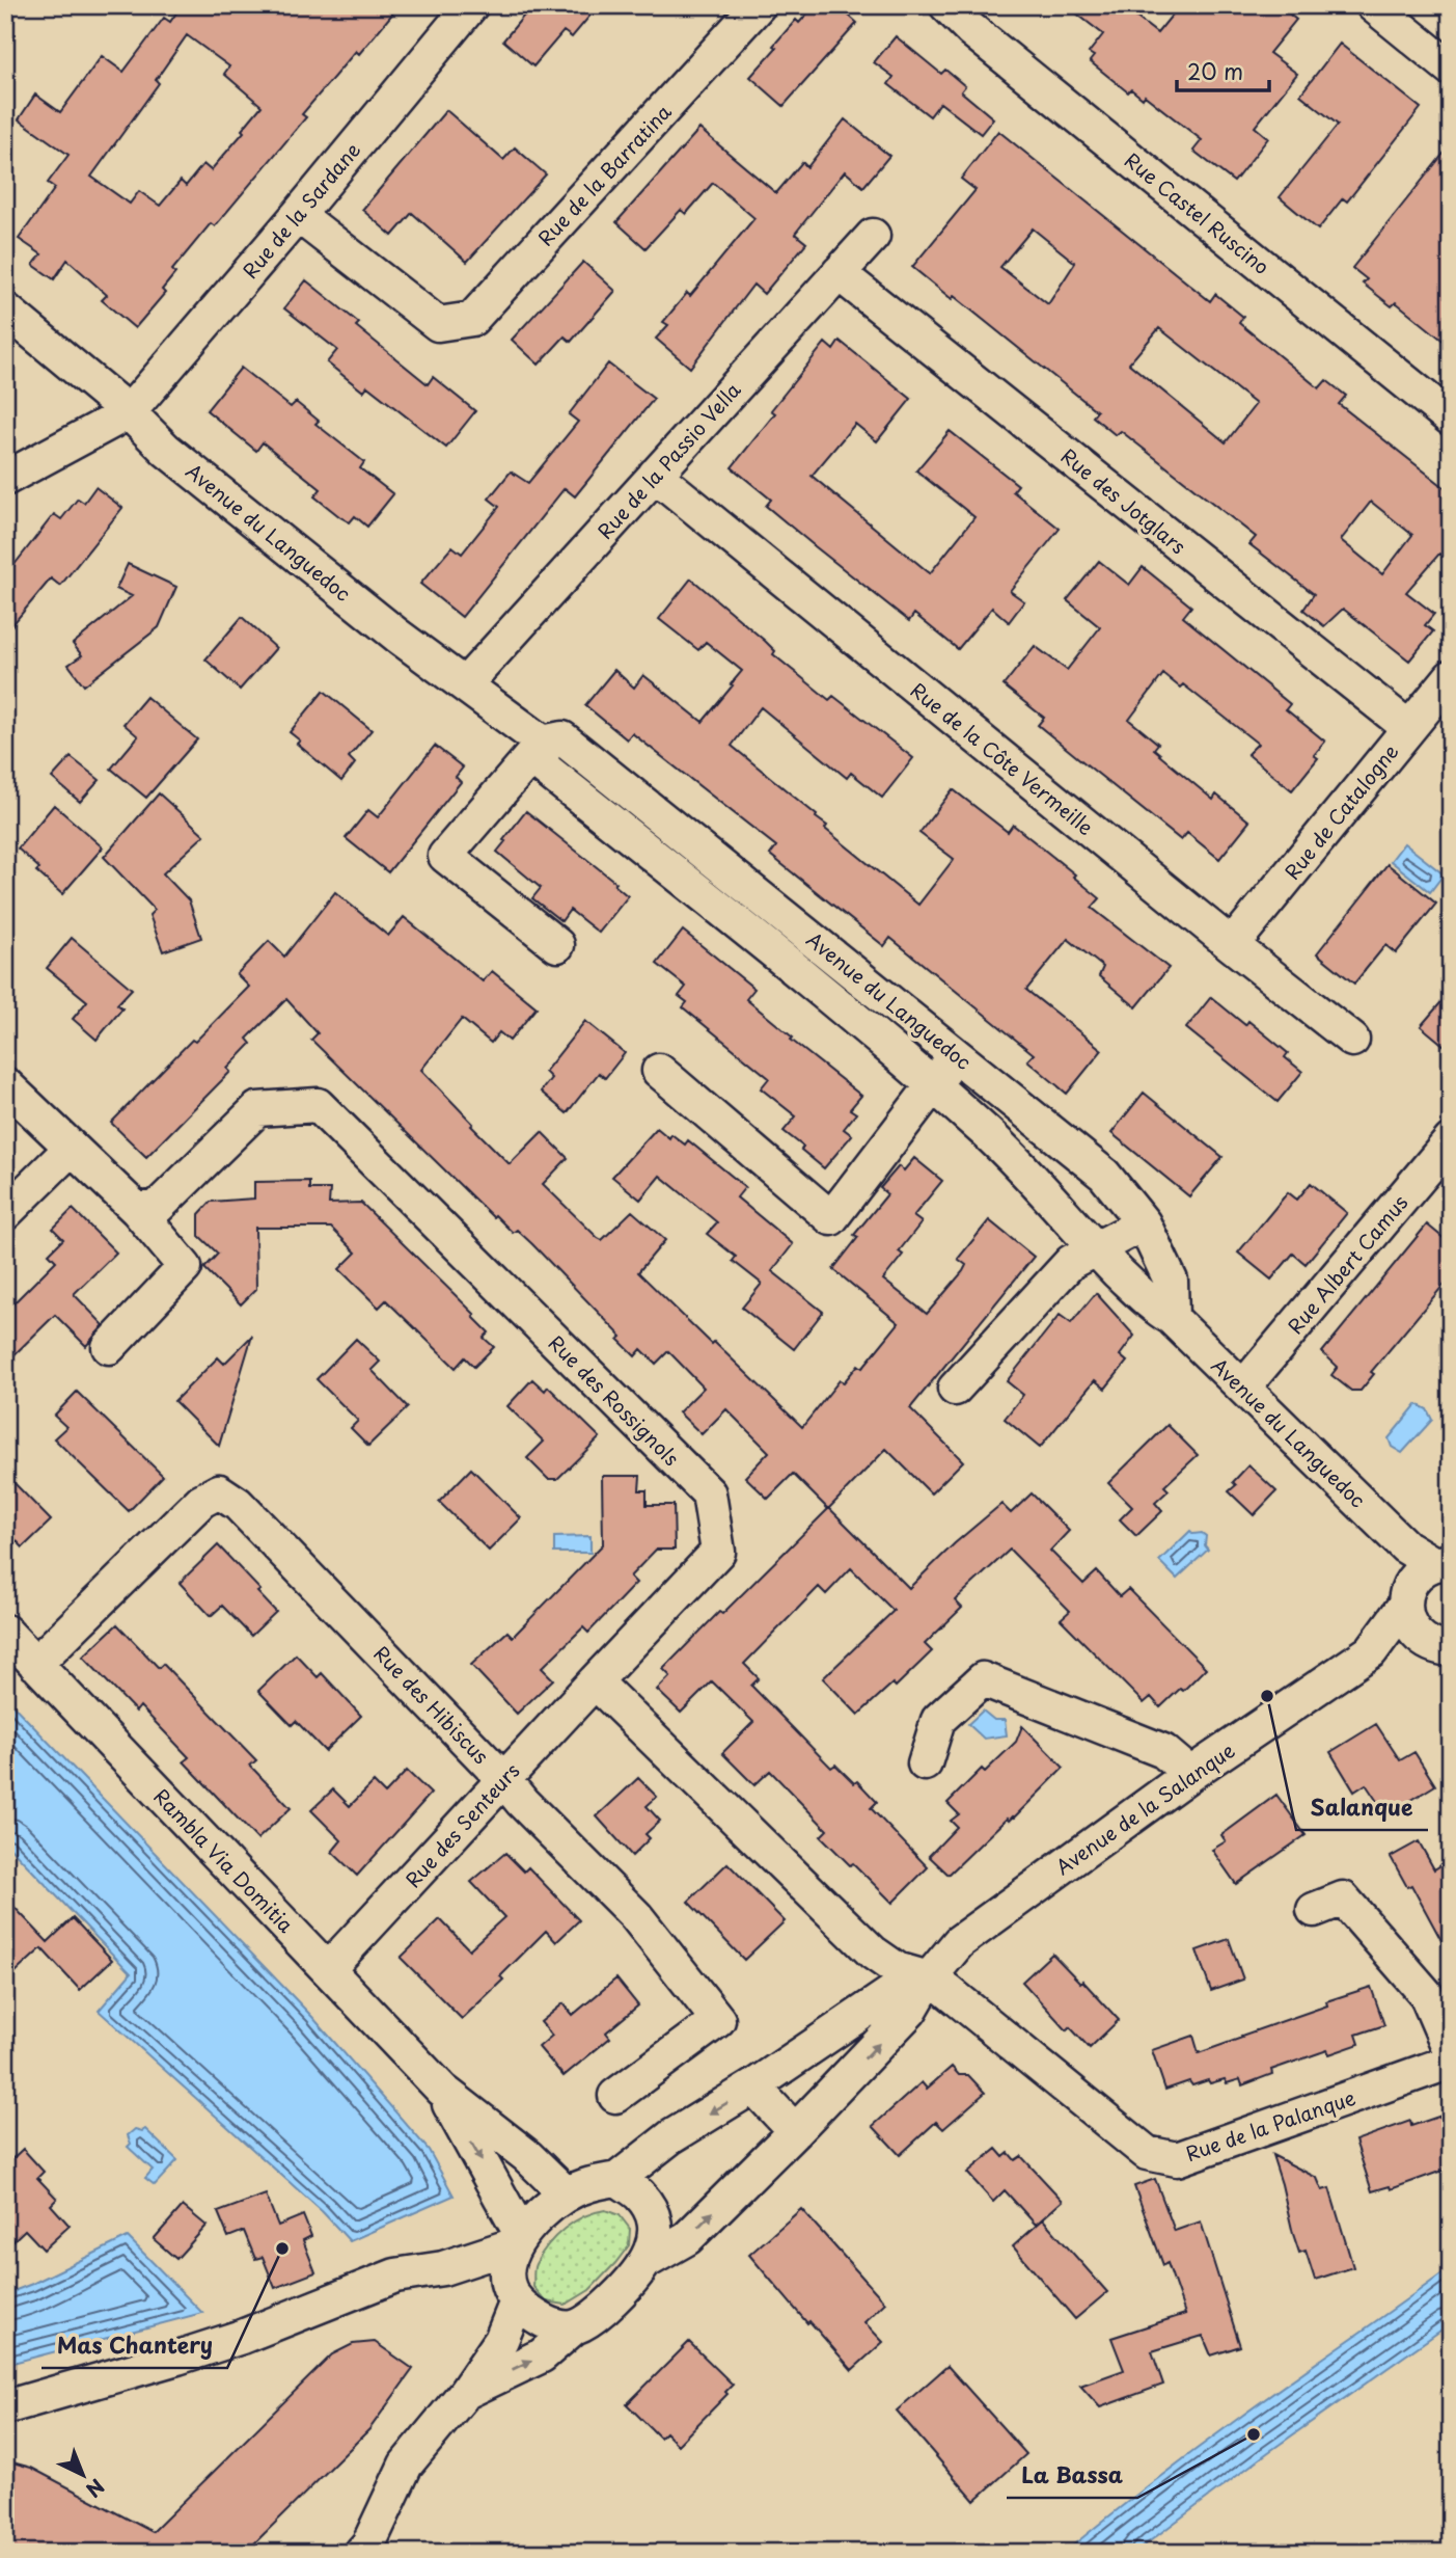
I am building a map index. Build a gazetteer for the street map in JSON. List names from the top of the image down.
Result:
{
  "streets": {
    "street": [
      "Rue de la Barratina",
      "Rue de la Sardane",
      "Rue Castel Ruscino",
      "Rue de la Passio Vella",
      "Rue des Jotglars",
      "Avenue du Languedoc",
      "Rue de la Côte Vermeille",
      "Rue de Catalogne",
      "Rue Albert Camus",
      "Rue des Rossignols",
      "Rue des Hibiscus",
      "Avenue de la Salanque",
      "Rue des Senteurs",
      "Rambla Via Domitia",
      "Rue de la Palanque"
    ]
  },
  "crossings": [
    ["Rue de la Barratina", "Rue de la Sardane"],
    ["Rue de la Sardane", "Avenue du Languedoc"],
    ["Rue de la Passio Vella", "Rue des Jotglars"],
    ["Rue de la Passio Vella", "Avenue du Languedoc"],
    ["Rue de la Passio Vella", "Rue de la Côte Vermeille"],
    ["Rue des Jotglars", "Rue de Catalogne"],
    ["Avenue du Languedoc", "Rue Albert Camus"],
    ["Avenue du Languedoc", "Avenue de la Salanque"],
    ["Rue de la Côte Vermeille", "Rue de Catalogne"],
    ["Rue des Rossignols", "Rue des Senteurs"],
    ["Rue des Hibiscus", "Rue des Senteurs"],
    ["Rue des Hibiscus", "Rambla Via Domitia"],
    ["Avenue de la Salanque", "Rambla Via Domitia"],
    ["Avenue de la Salanque", "Rue de la Palanque"],
    ["Rue des Senteurs", "Rambla Via Domitia"]
  ],
  "places": ["Salanque", "Mas Chantery", "La Bassa"],
  "scale_bar": "20 m",
  "north": "bottom right"
}
